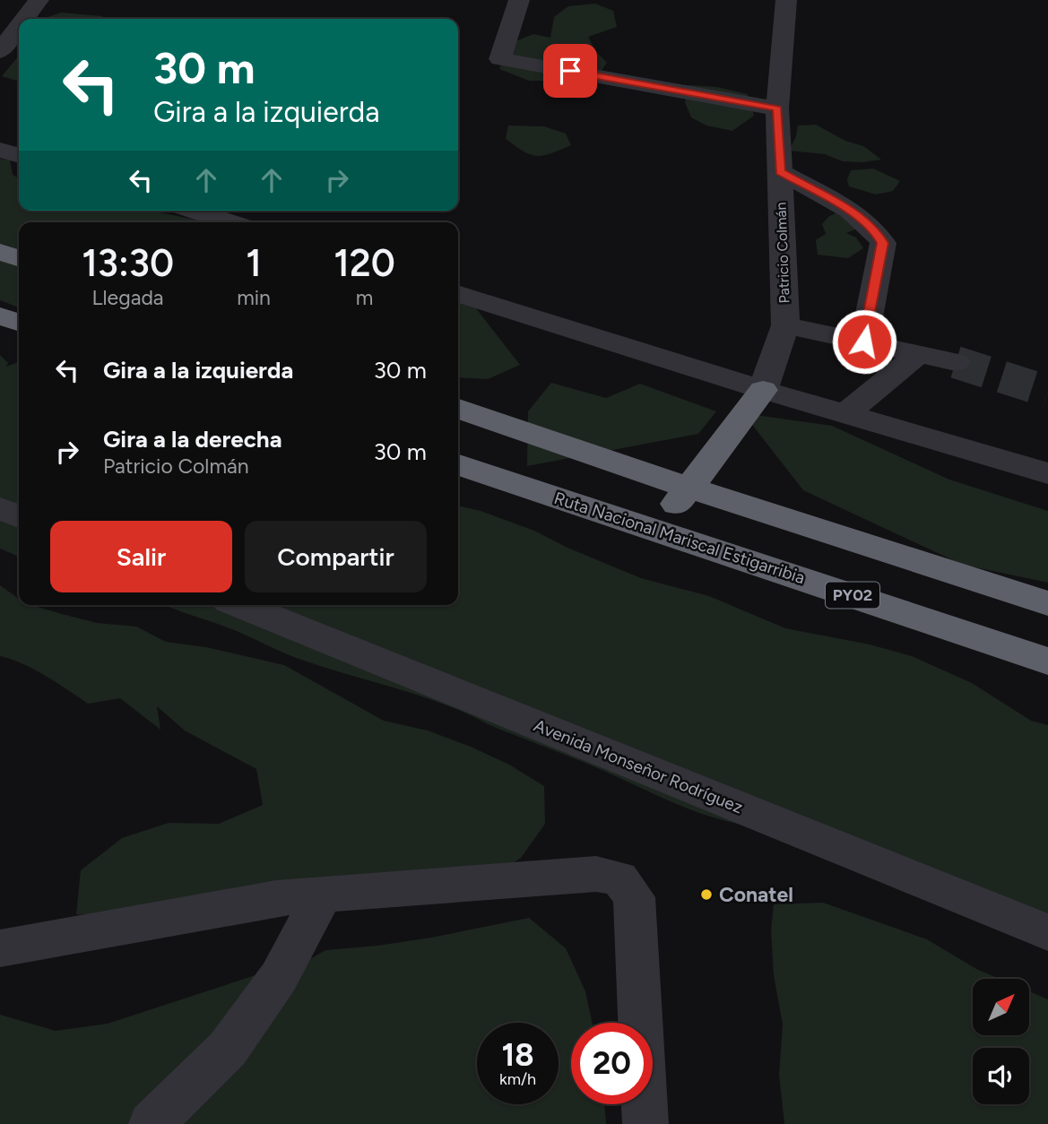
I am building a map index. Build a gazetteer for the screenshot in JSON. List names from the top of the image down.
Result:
{
  "streets": {
    "highway": ["Ruta Nacional Mariscal Estigarribia", "PY02"],
    "street": ["Patricio Colmán", "Avenida Monseñor Rodríguez"]
  },
  "places": ["Conatel"],
  "north": "top right",
  "page": {
    "turn": ["30 m", "Gira a la izquierda"],
    "eta": [
      "13:30",
      "Llegada",
      "1",
      "min",
      "120",
      "m"
    ],
    "list": [
      {
        "name": "Gira a la izquierda",
        "value": "30 m"
      },
      {
        "name": "Gira a la derecha",
        "note": "Patricio Colmán",
        "value": "30 m"
      }
    ],
    "buttons": ["Salir", "Compartir"],
    "speed": "18 km/h",
    "limit": "20"
  }
}
